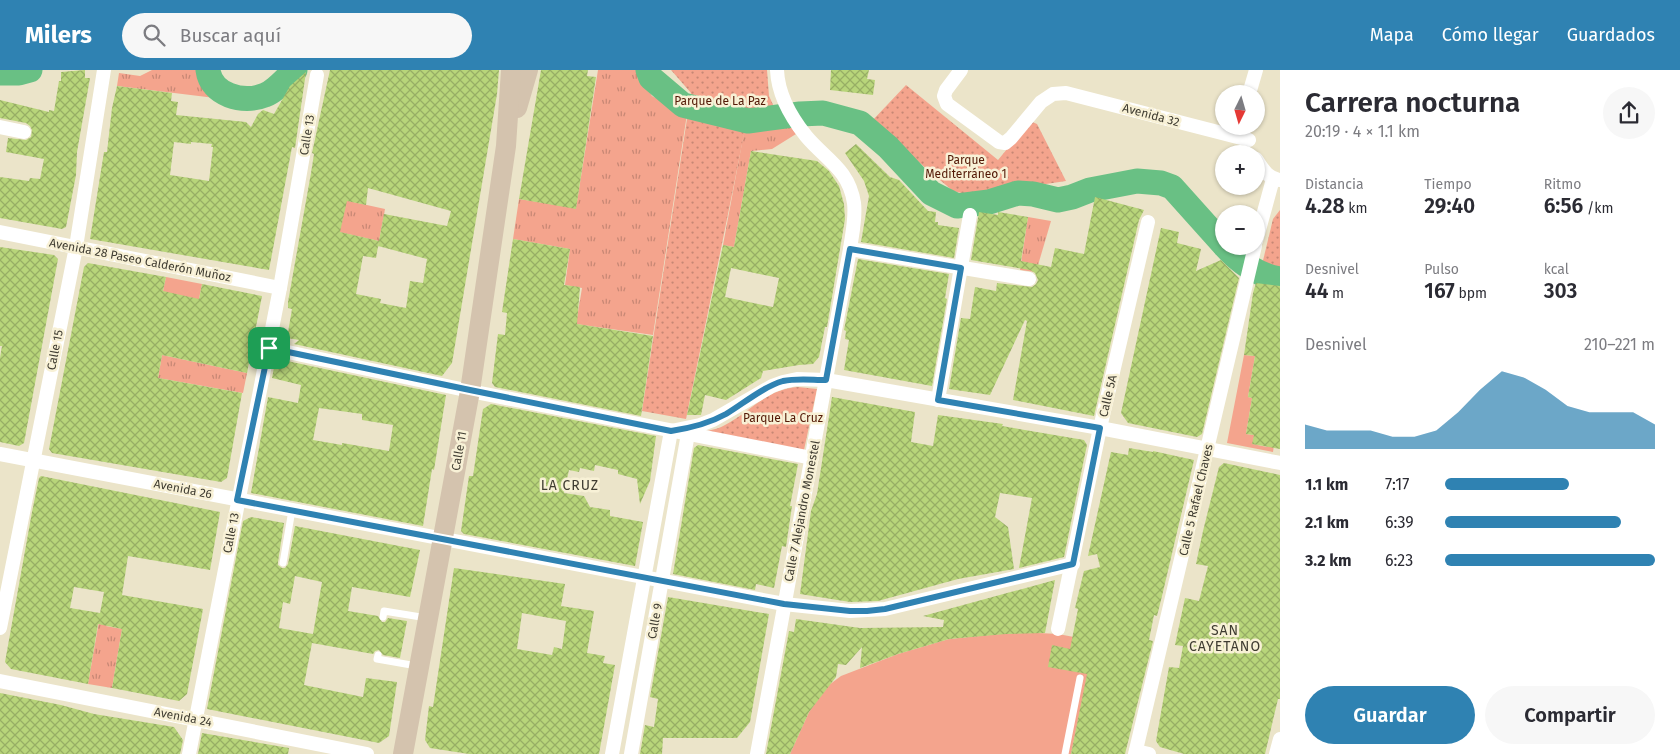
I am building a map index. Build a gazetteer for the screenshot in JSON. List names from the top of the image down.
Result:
{
  "streets": {
    "main road": ["Calle 11"],
    "street": [
      "Avenida 32",
      "Calle 13",
      "Avenida 28 Paseo Calderón Muñoz",
      "Calle 15",
      "Calle 5A",
      "Avenida 26",
      "Calle 5 Rafael Chaves",
      "Calle 7 Alejandro Monestel",
      "Calle 9",
      "Avenida 24"
    ]
  },
  "crossings": [
    ["Calle 13", "Avenida 28 Paseo Calderón Muñoz"],
    ["Calle 13", "Avenida 26"],
    ["Calle 13", "Avenida 24"],
    ["Avenida 28 Paseo Calderón Muñoz", "Calle 15"],
    ["Calle 15", "Avenida 26"],
    ["Calle 5A", "Avenida 26"],
    ["Calle 11", "Avenida 26"],
    ["Avenida 26", "Calle 7 Alejandro Monestel"],
    ["Avenida 26", "Calle 9"]
  ],
  "districts": ["LA CRUZ", "SAN CAYETANO"],
  "parks": ["Parque de La Paz", "Parque Mediterráneo 1", "Parque La Cruz"],
  "north": "bottom",
  "page": {
    "header": "Milers",
    "search": "Buscar aquí",
    "nav": ["Mapa", "Cómo llegar", "Guardados"],
    "heading": ["Carrera nocturna", "20:19 · 4 × 1.1 km"],
    "map_buttons": ["+", "−"],
    "stats": [
      ["Distancia", "4.28 km"],
      ["Tiempo", "29:40"],
      ["Ritmo", "6:56 /km"],
      ["Desnivel", "44 m"],
      ["Pulso", "167 bpm"],
      ["kcal", "303"]
    ],
    "chart": ["Desnivel", "210–221 m"],
    "list": [
      {
        "name": "1.1 km",
        "note": "7:17"
      },
      {
        "name": "2.1 km",
        "note": "6:39"
      },
      {
        "name": "3.2 km",
        "note": "6:23"
      }
    ],
    "buttons": ["Guardar", "Compartir"]
  }
}
